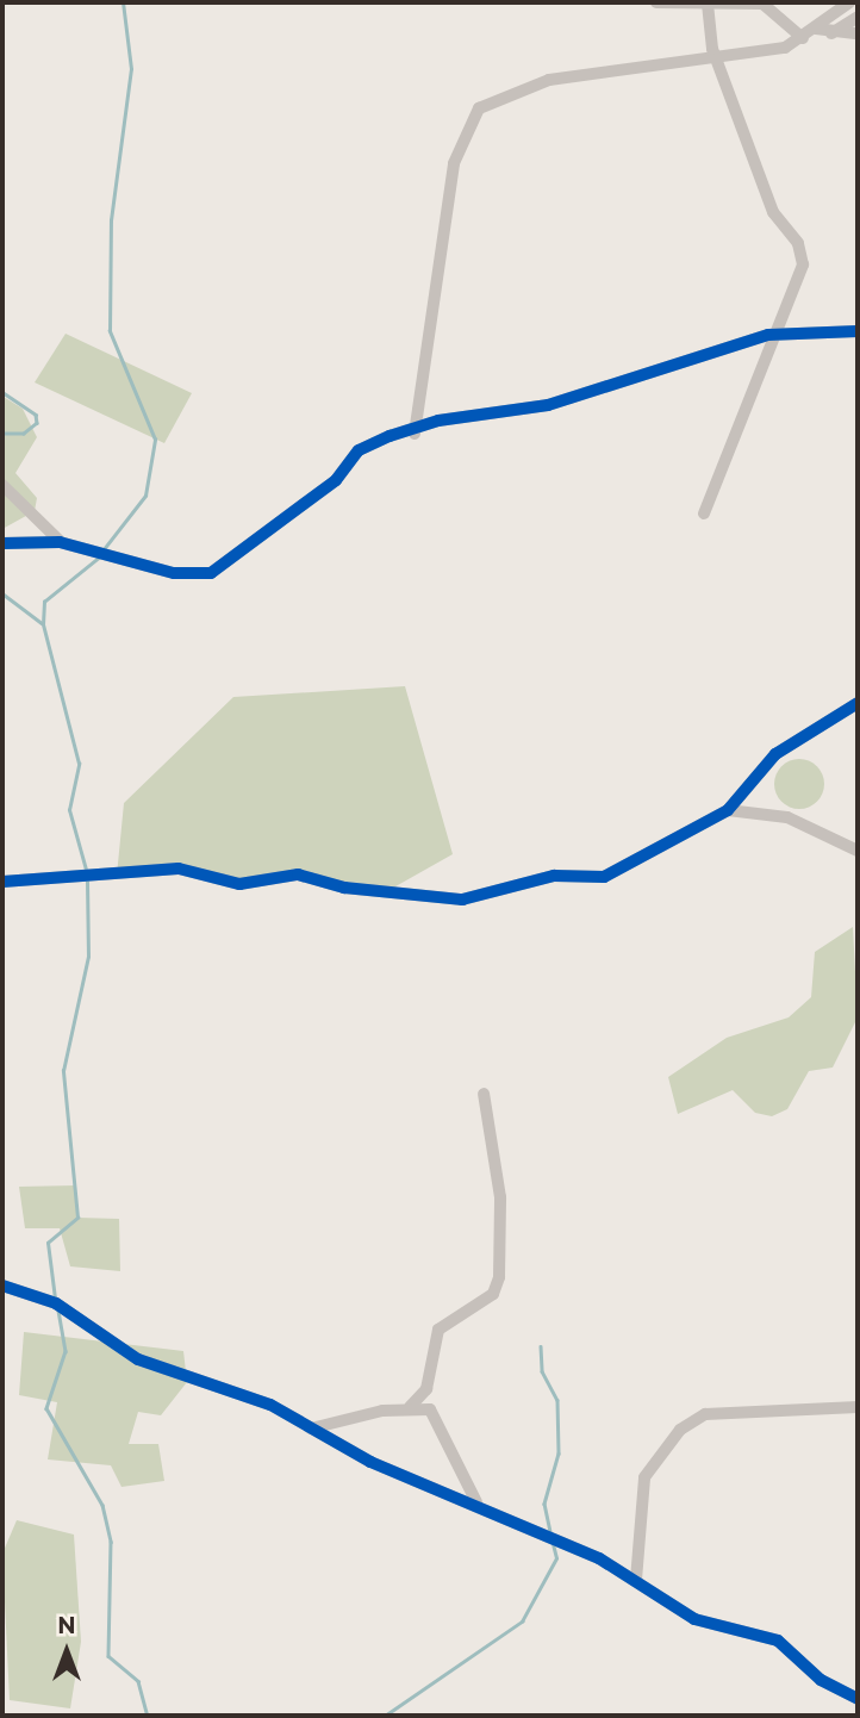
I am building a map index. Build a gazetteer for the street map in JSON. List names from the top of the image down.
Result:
{
  "north": "top"
}
